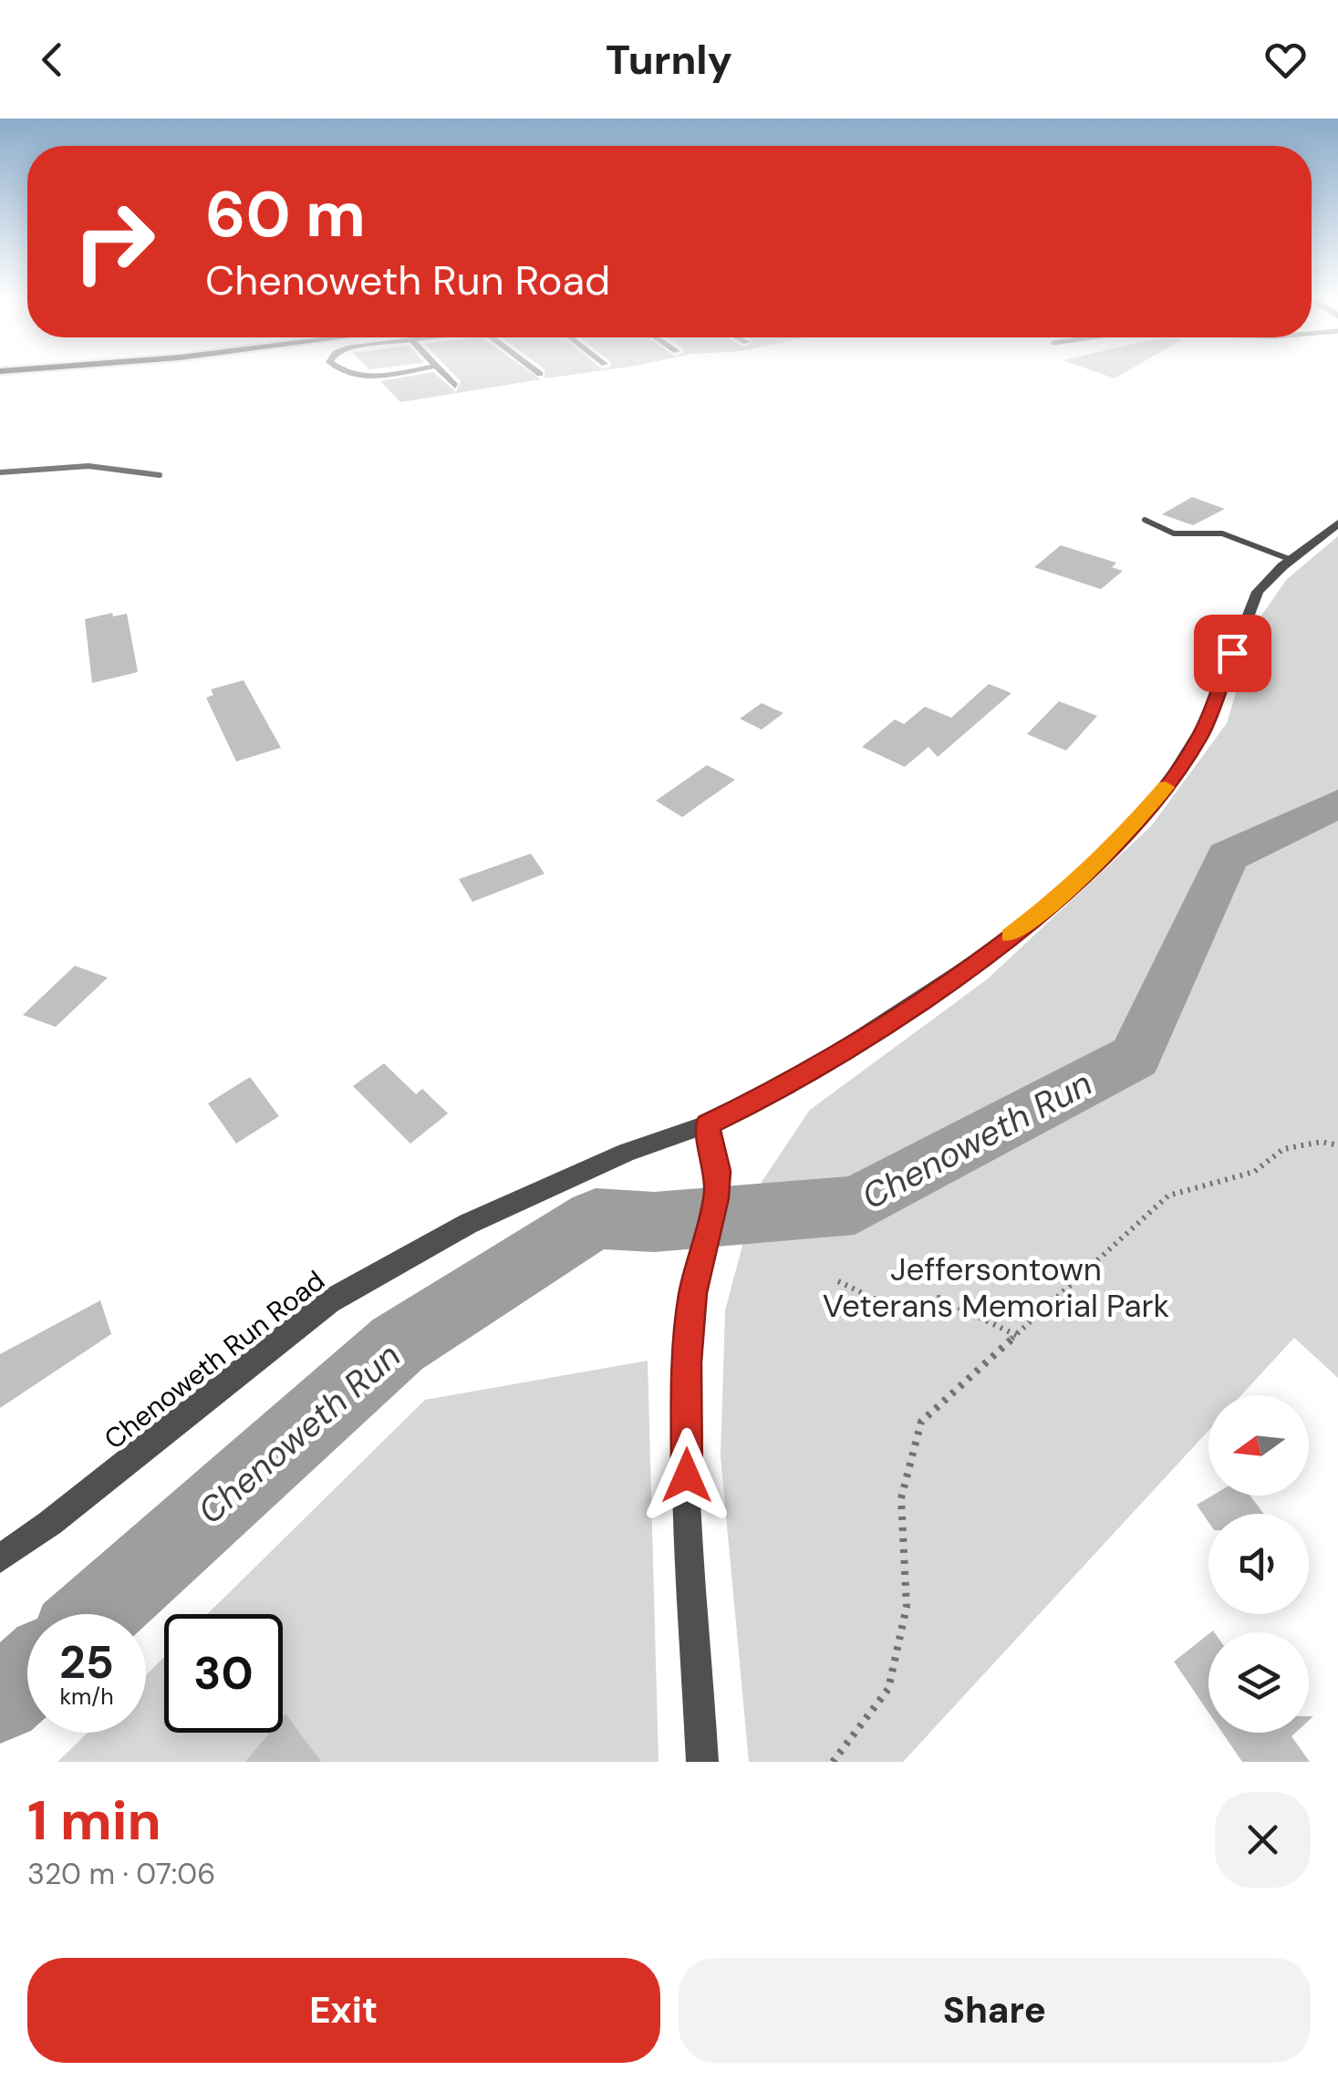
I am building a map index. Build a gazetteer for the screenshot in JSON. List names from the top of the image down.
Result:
{
  "streets": {
    "street": ["Chenoweth Run Road"]
  },
  "water": ["Chenoweth Run"],
  "parks": ["Jeffersontown Veterans Memorial Park"],
  "north": "left",
  "page": {
    "header": "Turnly",
    "turn": ["60 m", "Chenoweth Run Road"],
    "speed": "25 km/h",
    "limit": "30",
    "heading": ["1 min", "320 m · 07:06"],
    "buttons": ["Exit", "Share"]
  }
}
